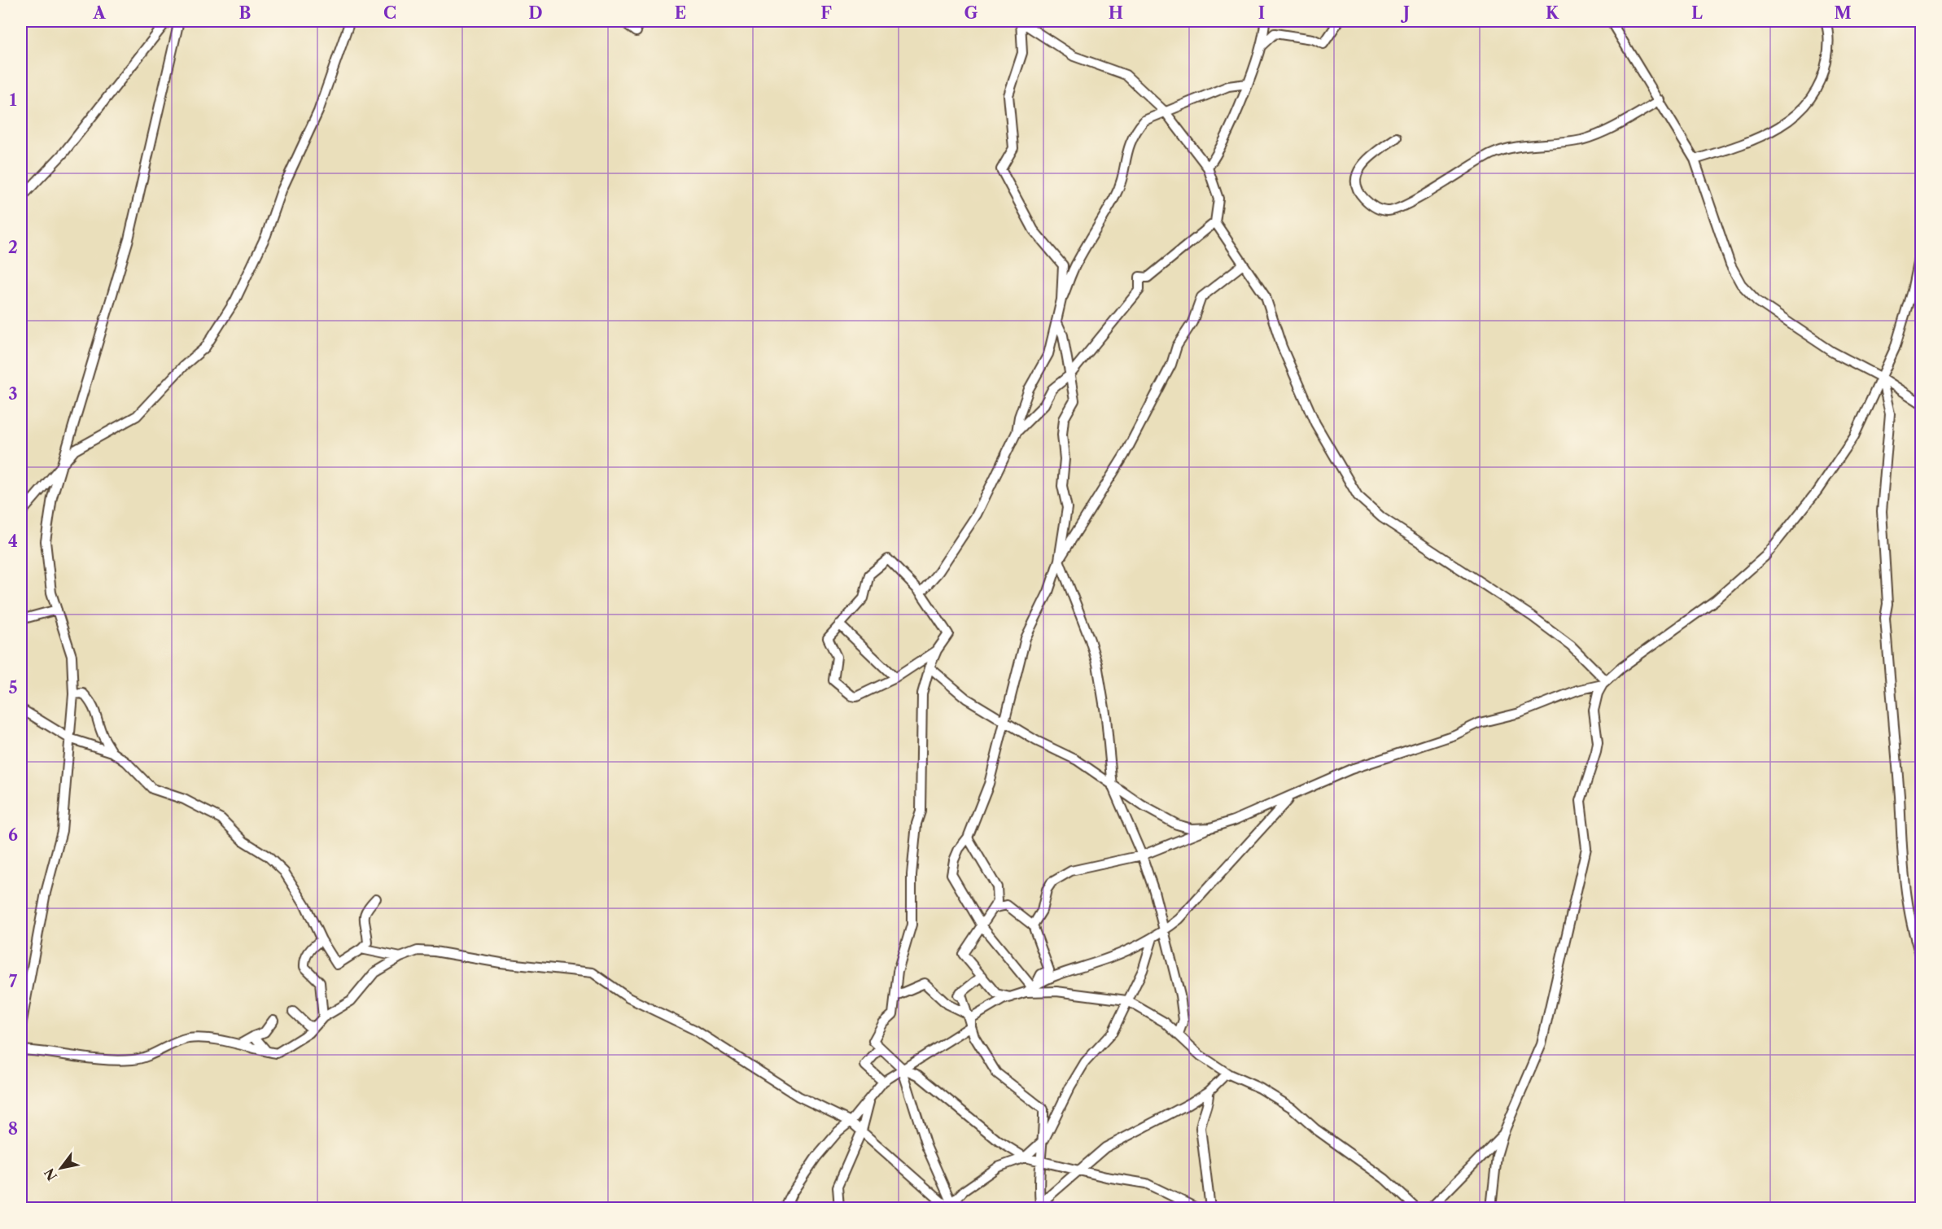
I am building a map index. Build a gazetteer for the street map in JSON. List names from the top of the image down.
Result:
{
  "north": "bottom left",
  "grid": {
    "columns": [
      "A",
      "B",
      "C",
      "D",
      "E",
      "F",
      "G",
      "H",
      "I",
      "J",
      "K",
      "L",
      "M"
    ],
    "rows": [
      "1",
      "2",
      "3",
      "4",
      "5",
      "6",
      "7",
      "8"
    ]
  }
}
